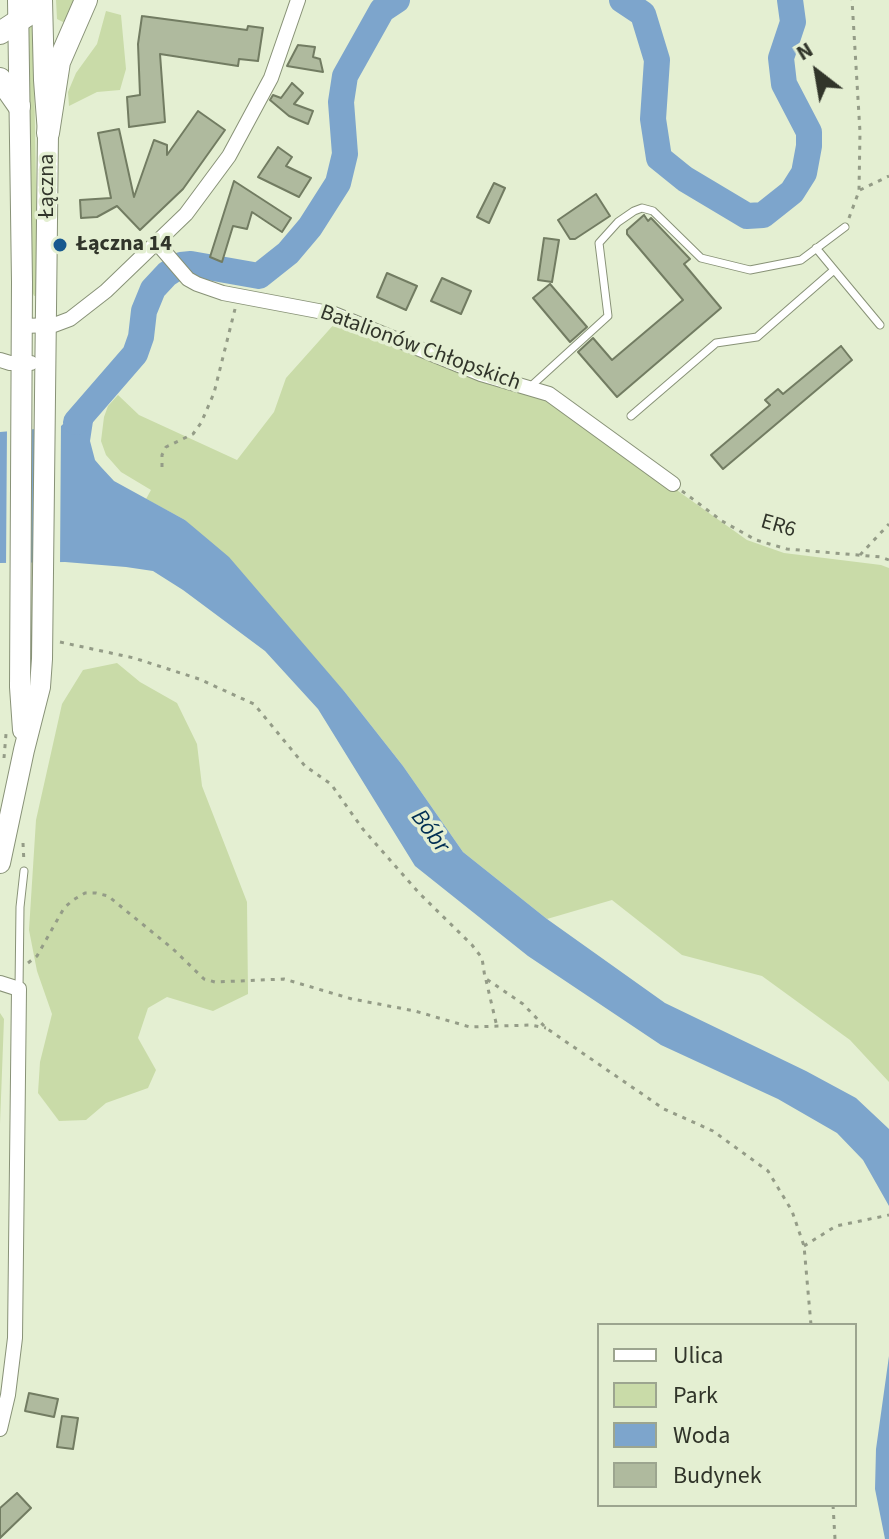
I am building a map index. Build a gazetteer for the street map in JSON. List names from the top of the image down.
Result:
{
  "streets": {
    "main road": ["Łączna"],
    "street": ["Batalionów Chłopskich"],
    "path": ["ER6"]
  },
  "crossings": [
    ["Batalionów Chłopskich", "ER6"]
  ],
  "water": ["Bóbr"],
  "places": ["Łączna 14"],
  "legend": [
    "Ulica",
    "Park",
    "Woda",
    "Budynek"
  ],
  "north": "top left"
}
